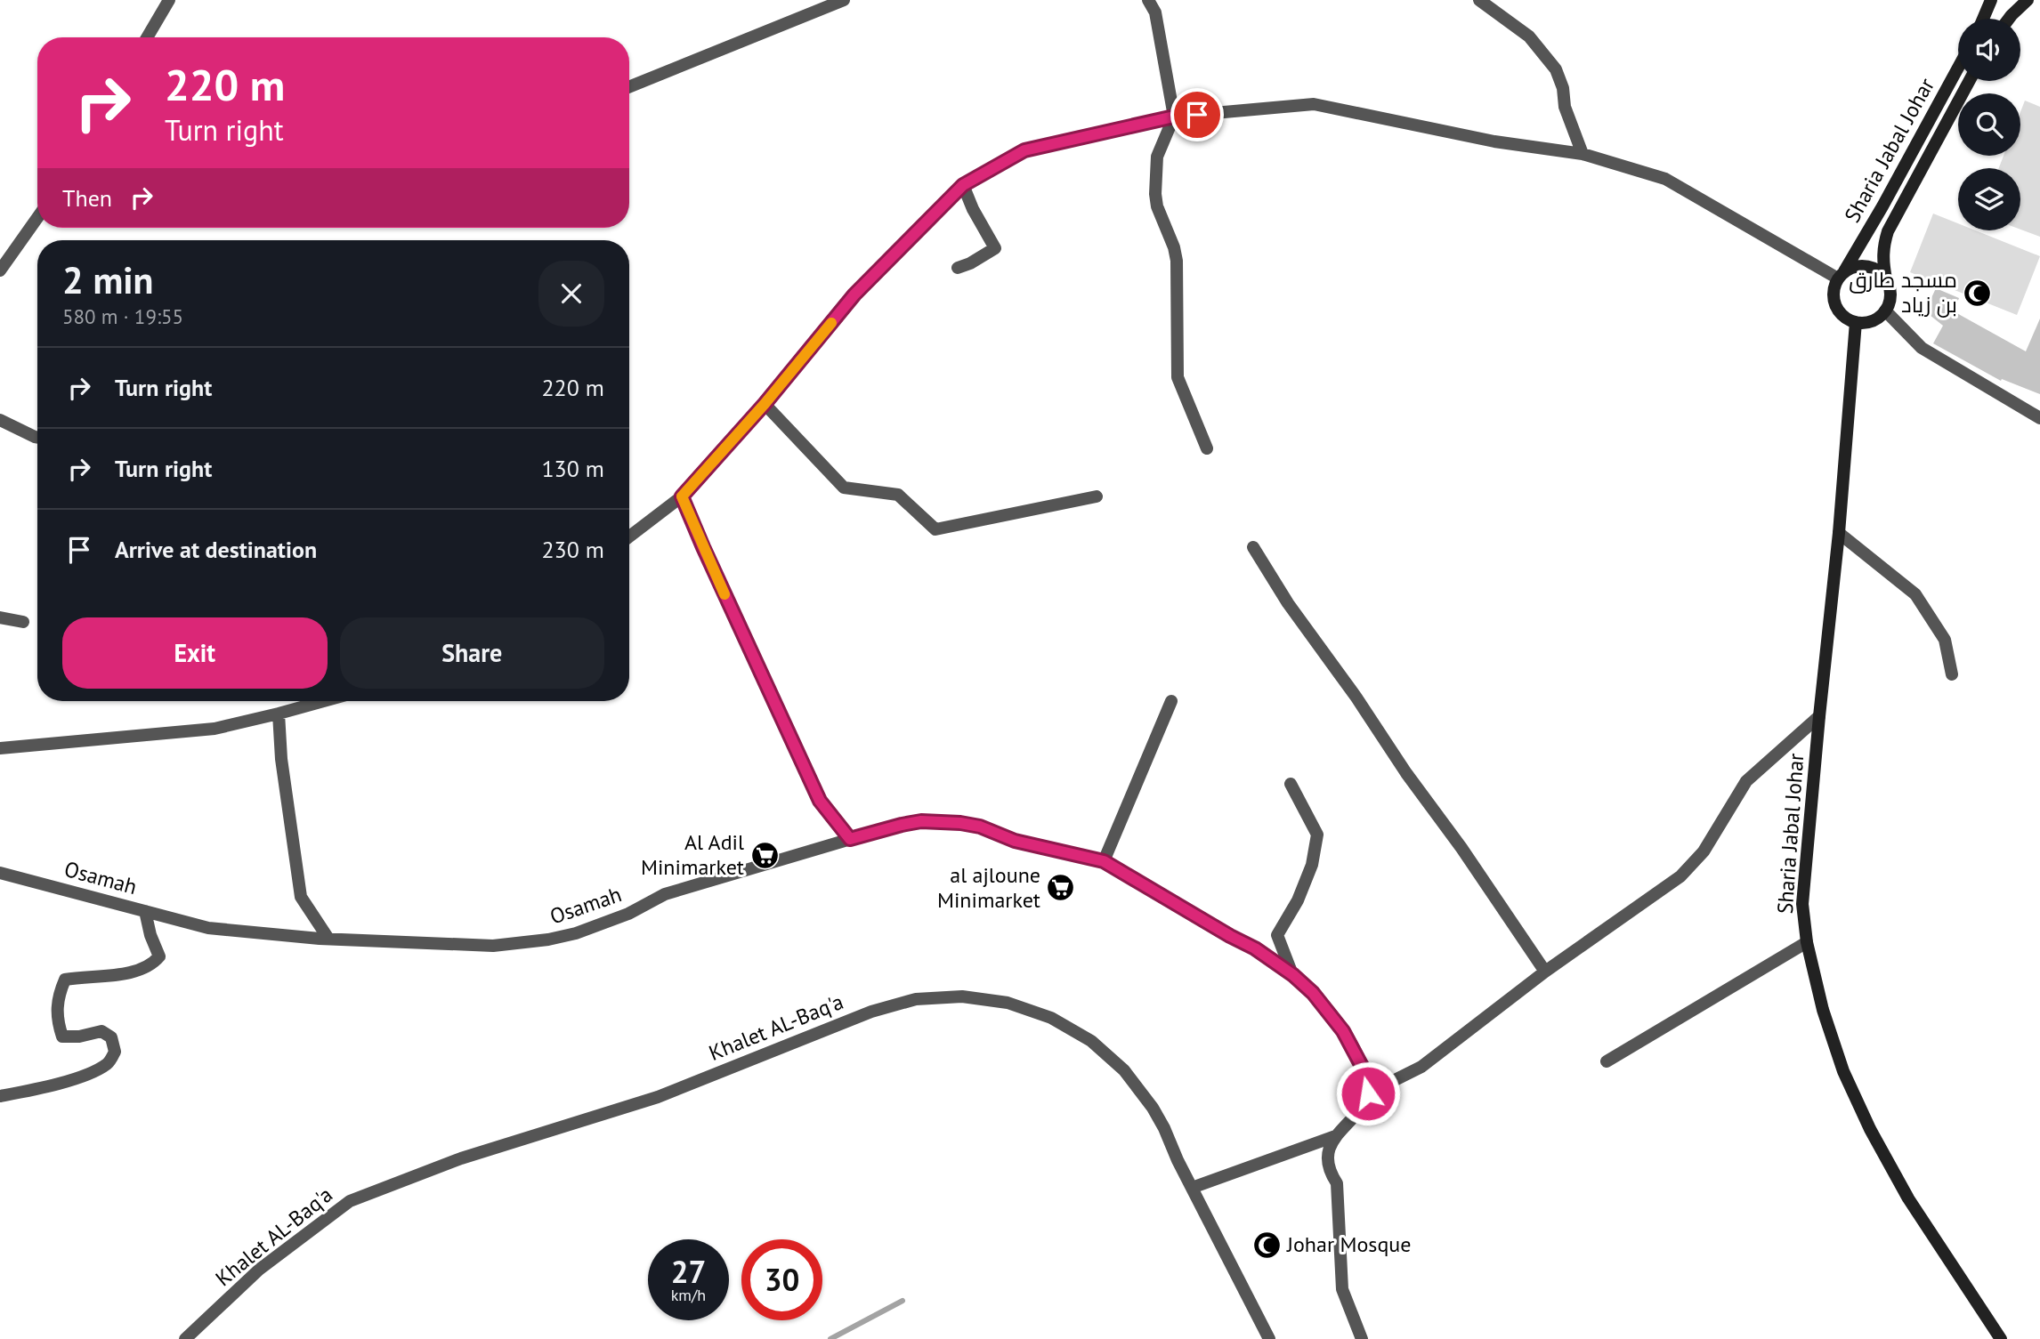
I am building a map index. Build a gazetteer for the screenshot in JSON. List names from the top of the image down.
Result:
{
  "streets": {
    "street": ["Sharia Jabal Johar", "Osamah", "Khalet AL-Baq'a"]
  },
  "places": {
    "mosque": ["مسجد طارق بن زياد", "Johar Mosque"],
    "supermarket": ["Al Adil Minimarket", "al ajloune Minimarket"]
  },
  "page": {
    "turn": ["220 m", "Turn right"],
    "then": "Then",
    "heading": ["2 min", "580 m · 19:55"],
    "list": [
      {
        "name": "Turn right",
        "value": "220 m"
      },
      {
        "name": "Turn right",
        "value": "130 m"
      },
      {
        "name": "Arrive at destination",
        "value": "230 m"
      }
    ],
    "buttons": ["Exit", "Share"],
    "speed": "27 km/h",
    "limit": "30"
  }
}
